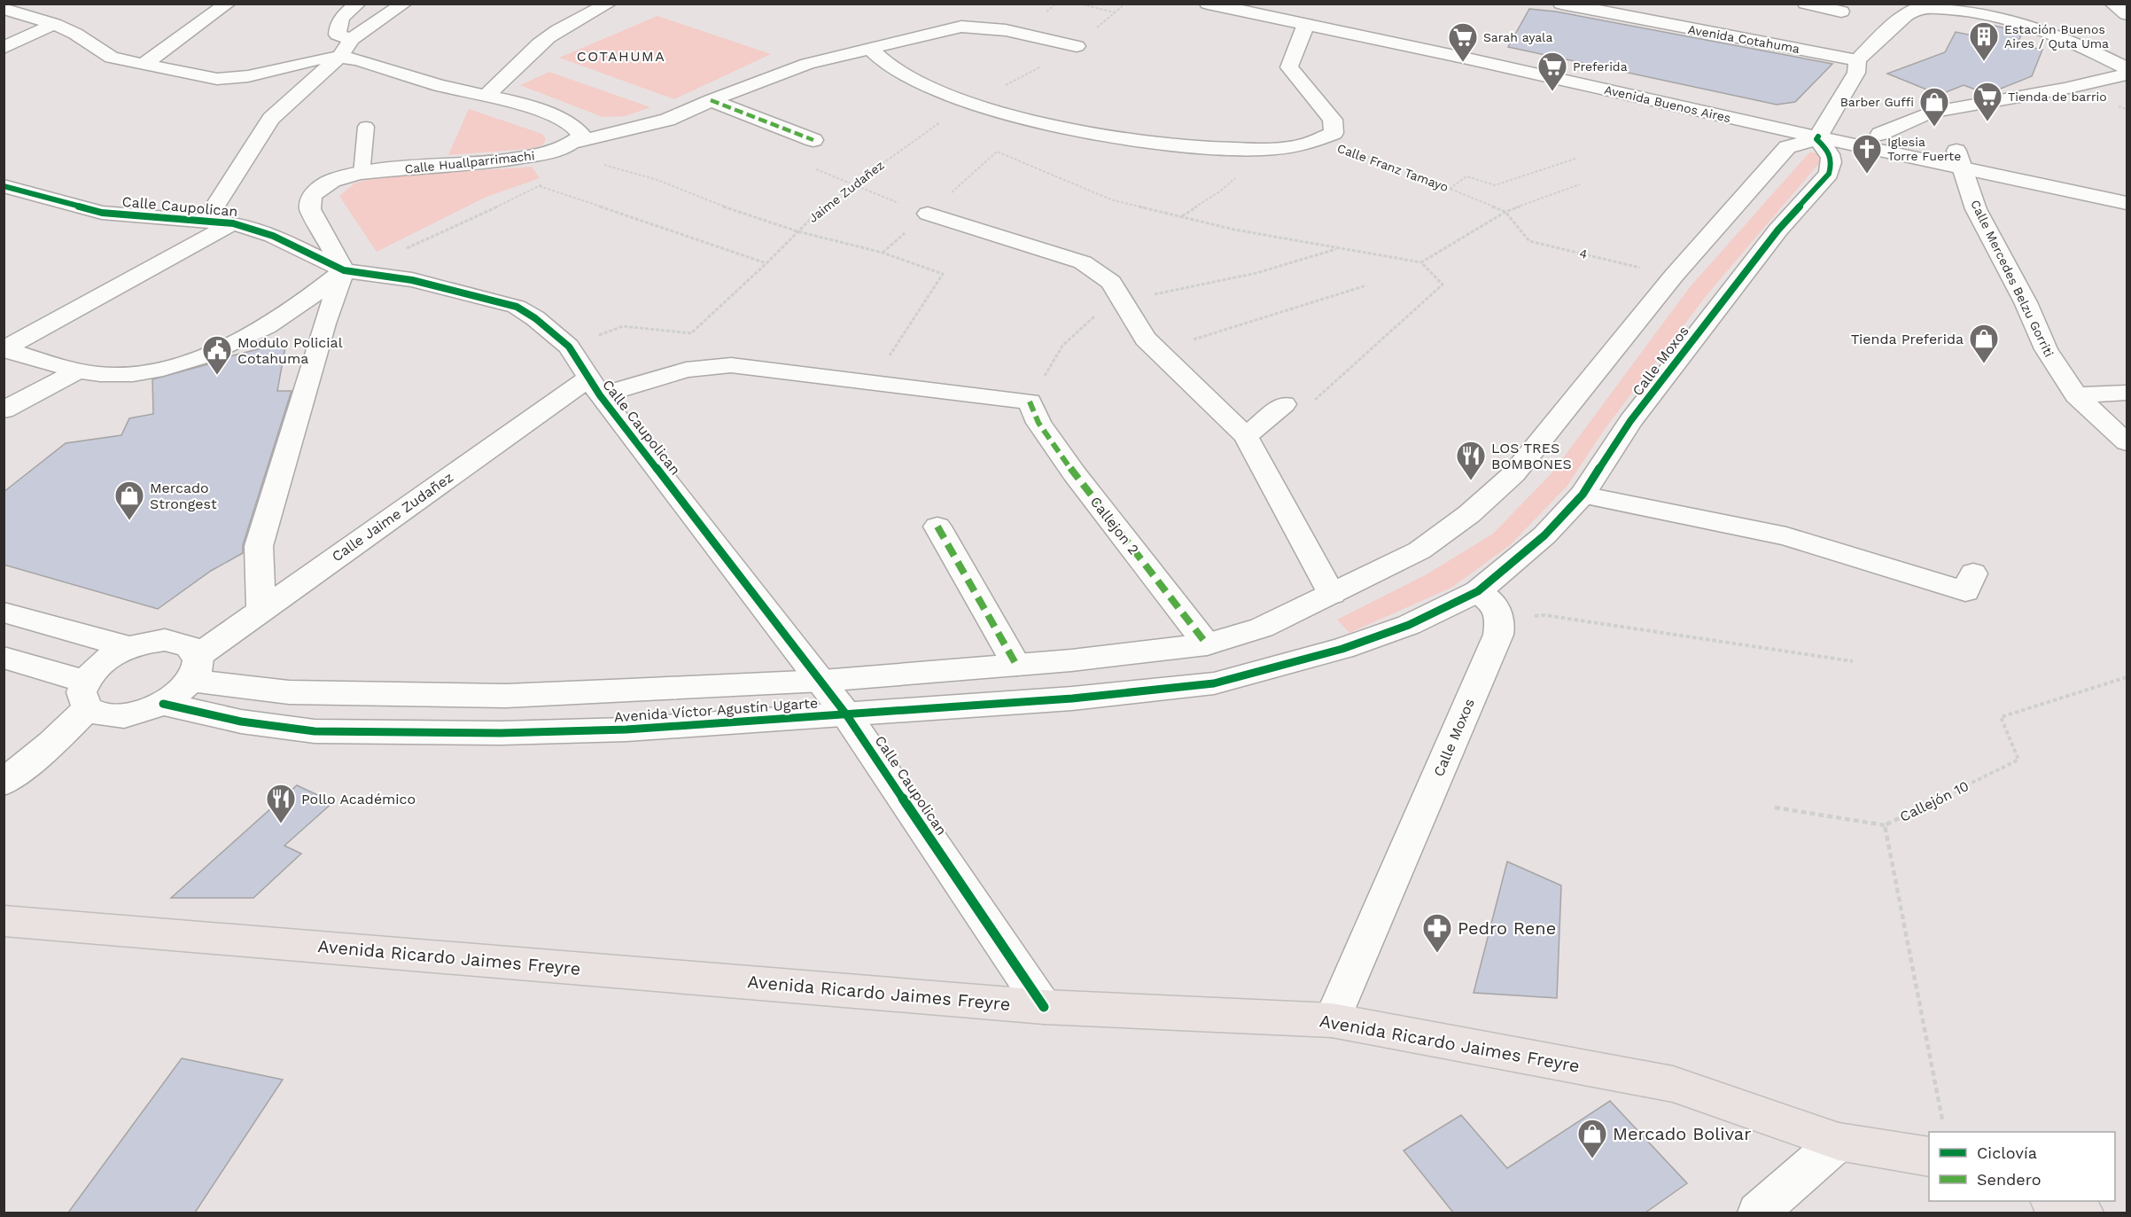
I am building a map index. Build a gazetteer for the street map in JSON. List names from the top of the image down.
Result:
{
  "streets": {
    "main road": ["Avenida Ricardo Jaimes Freyre"],
    "street": [
      "Avenida Cotahuma",
      "Avenida Buenos Aires",
      "Calle Huallparrimachi",
      "Calle Franz Tamayo",
      "Calle Caupolican",
      "Calle Mercedes Belzu Gorriti",
      "Calle Moxos",
      "Calle Jaime Zudañez",
      "Callejon 2",
      "Avenida Víctor Agustín Ugarte"
    ],
    "path": ["Jaime Zudañez", "4", "Callejón 10"]
  },
  "crossings": [
    ["Avenida Buenos Aires", "Calle Franz Tamayo"],
    ["Avenida Buenos Aires", "Calle Mercedes Belzu Gorriti"],
    ["Avenida Buenos Aires", "Calle Moxos"],
    ["Calle Huallparrimachi", "Jaime Zudañez"],
    ["Calle Huallparrimachi", "Calle Caupolican"],
    ["Calle Franz Tamayo", "4"],
    ["Jaime Zudañez", "Calle Caupolican"],
    ["Calle Caupolican", "Calle Jaime Zudañez"],
    ["Calle Caupolican", "Avenida Víctor Agustín Ugarte"],
    ["Calle Caupolican", "Avenida Ricardo Jaimes Freyre"],
    ["Calle Moxos", "Avenida Víctor Agustín Ugarte"],
    ["Calle Moxos", "Avenida Ricardo Jaimes Freyre"],
    ["Calle Jaime Zudañez", "Callejon 2"],
    ["Calle Jaime Zudañez", "Avenida Víctor Agustín Ugarte"],
    ["Callejon 2", "Avenida Víctor Agustín Ugarte"]
  ],
  "districts": ["COTAHUMA"],
  "places": {
    "building": ["Estación Buenos Aires / Quta Uma"],
    "supermarket": ["Sarah ayala", "Preferida", "Tienda de barrio"],
    "shop": [
      "Barber Guffi",
      "Tienda Preferida",
      "Mercado Strongest",
      "Mercado Bolivar"
    ],
    "church": ["Iglesia Torre Fuerte"],
    "public building": ["Modulo Policial Cotahuma"],
    "restaurant": ["LOS TRES BOMBONES", "Pollo Académico"],
    "pharmacy": ["Pedro Rene"]
  },
  "legend": ["Ciclovía", "Sendero"]
}
